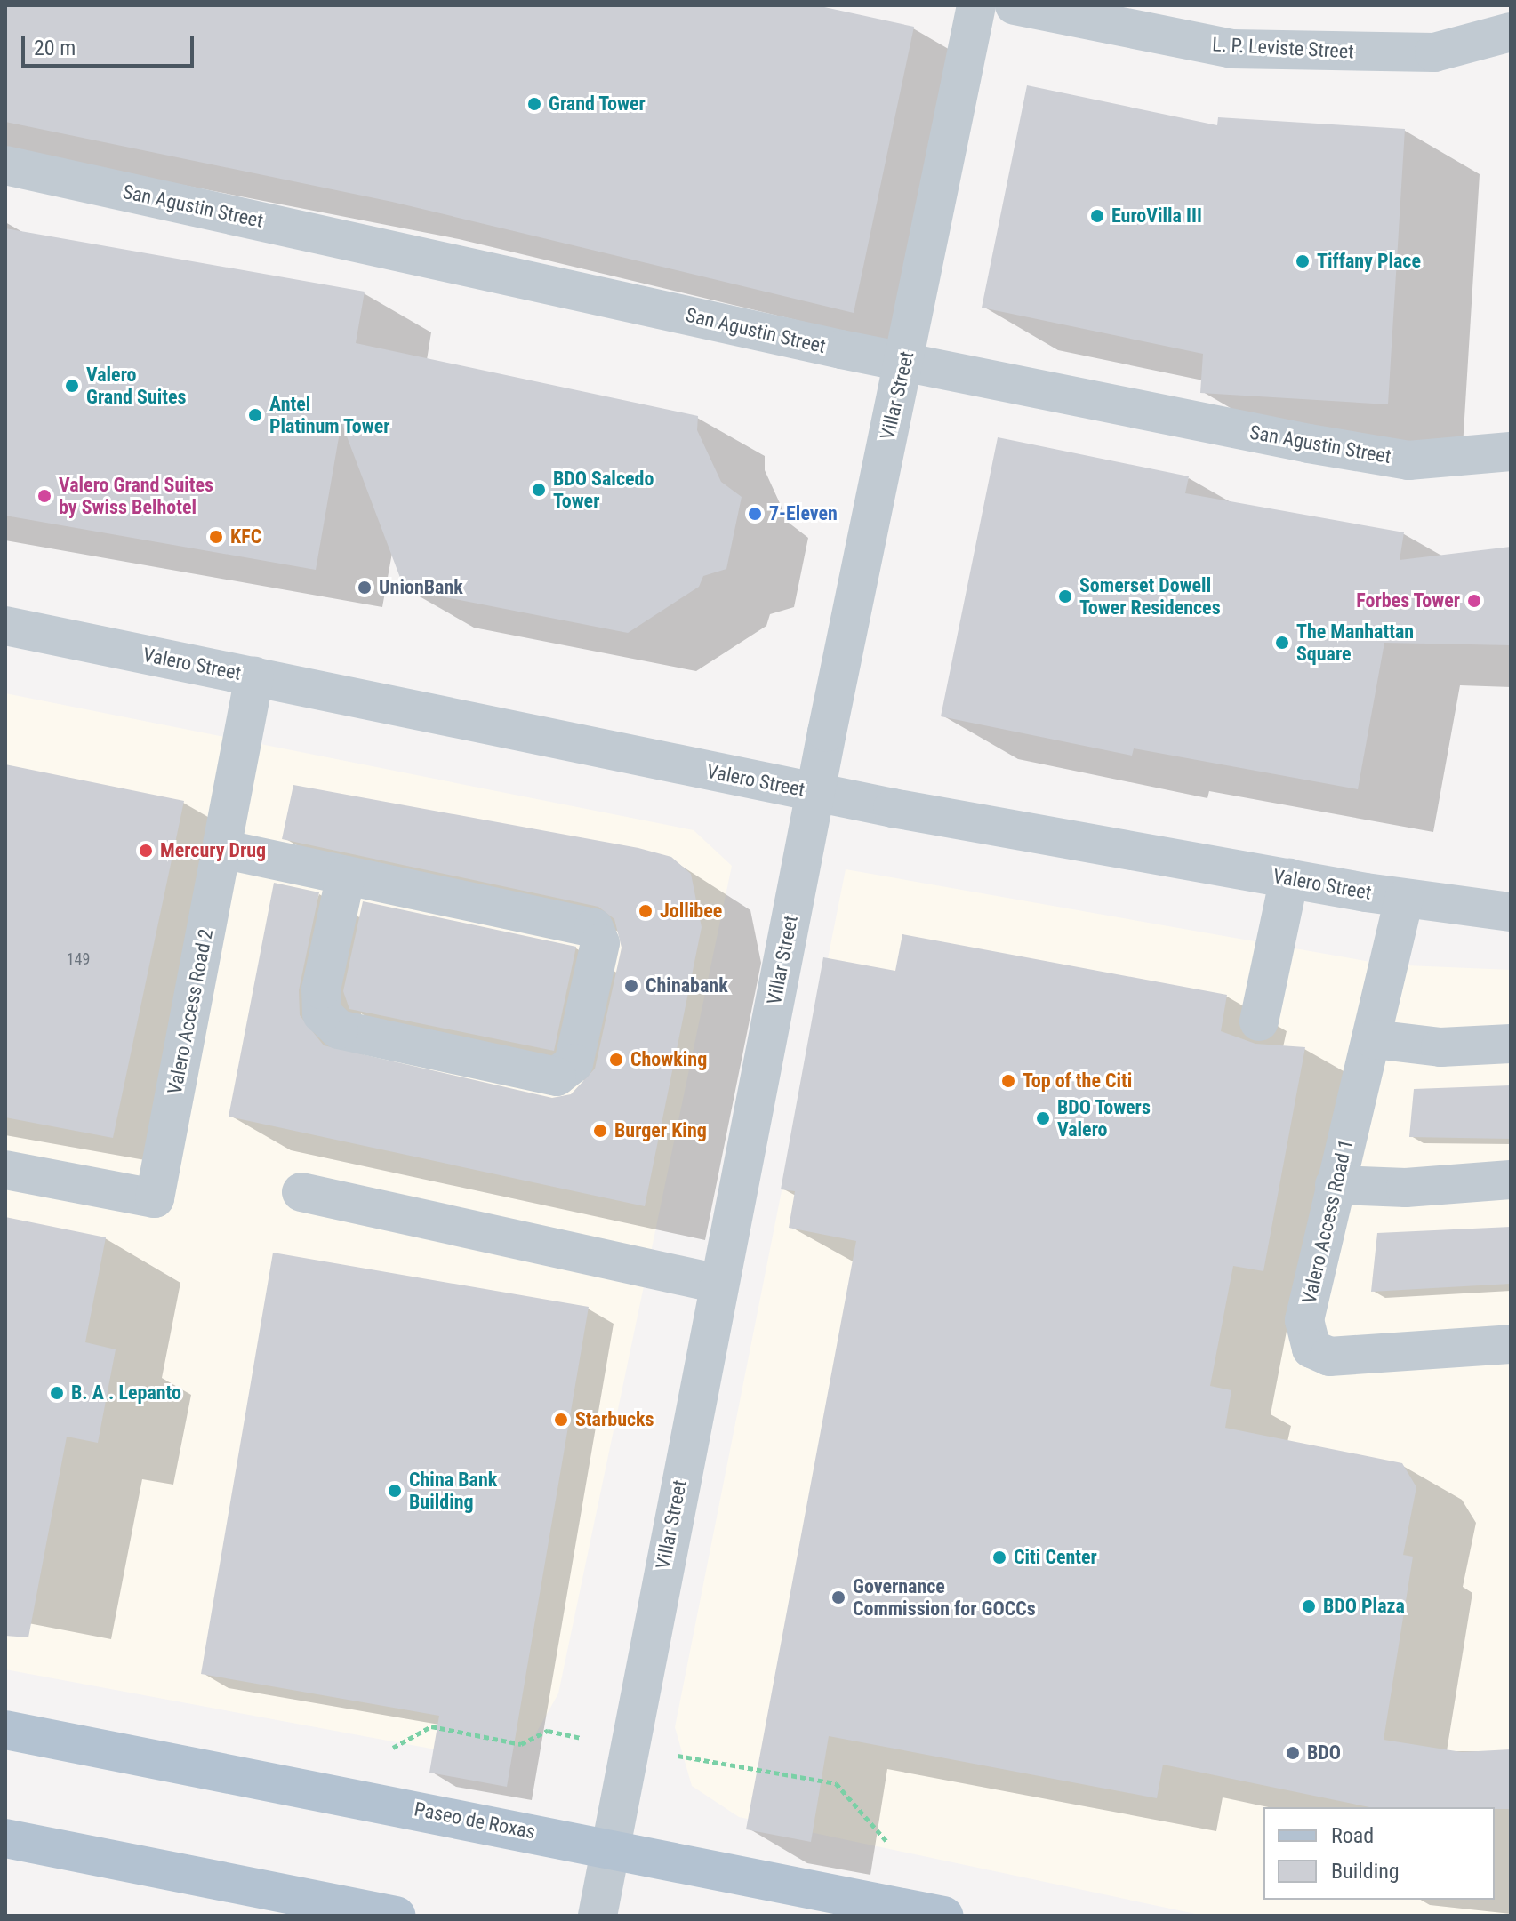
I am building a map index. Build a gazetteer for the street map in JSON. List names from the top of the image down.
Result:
{
  "streets": {
    "main road": ["Paseo de Roxas"],
    "street": [
      "L. P. Leviste Street",
      "San Agustin Street",
      "Villar Street",
      "Valero Street",
      "Valero Access Road 2",
      "Valero Access Road 1"
    ]
  },
  "crossings": [
    ["San Agustin Street", "Villar Street"],
    ["Villar Street", "Valero Street"],
    ["Villar Street", "Paseo de Roxas"],
    ["Valero Street", "Valero Access Road 2"],
    ["Valero Street", "Valero Access Road 1"]
  ],
  "places": [
    "Grand Tower",
    "EuroVilla III",
    "Tiffany Place",
    "Valero Grand Suites",
    "Antel Platinum Tower",
    "BDO Salcedo Tower",
    "Valero Grand Suites by Swiss Belhotel",
    "7-Eleven",
    "KFC",
    "UnionBank",
    "Somerset Dowell Tower Residences",
    "Forbes Tower",
    "The Manhattan Square",
    "Mercury Drug",
    "Jollibee",
    "Chinabank",
    "Chowking",
    "Top of the Citi",
    "BDO Towers Valero",
    "Burger King",
    "B. A . Lepanto",
    "Starbucks",
    "China Bank Building",
    "Citi Center",
    "Governance Commission for GOCCs",
    "BDO Plaza",
    "BDO"
  ],
  "house_numbers": ["149"],
  "legend": ["Road", "Building"],
  "scale_bar": "20 m"
}
